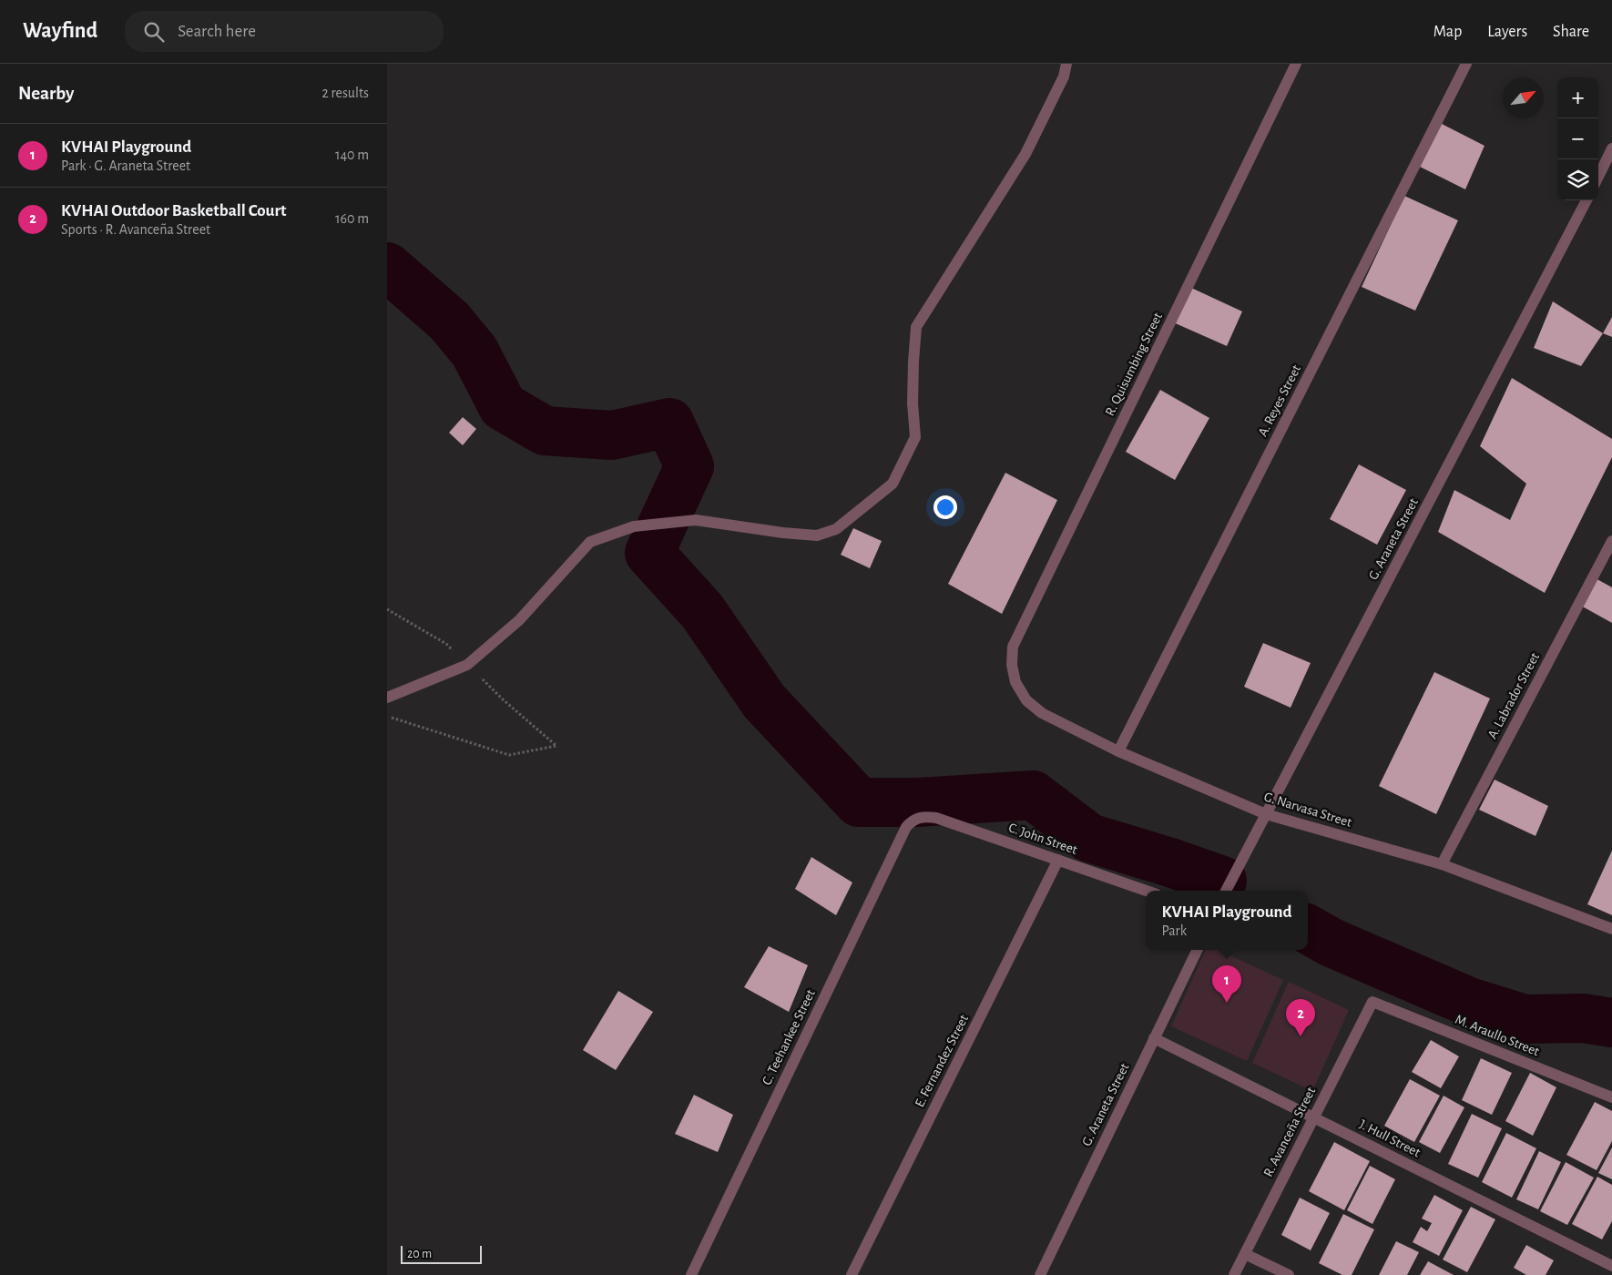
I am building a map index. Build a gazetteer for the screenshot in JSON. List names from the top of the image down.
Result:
{
  "streets": {
    "street": [
      "R. Quisumbing Street",
      "A. Reyes Street",
      "G. Araneta Street",
      "A. Labrador Street",
      "G. Narvasa Street",
      "C. John Street",
      "M. Araullo Street",
      "C. Teehankee Street",
      "E. Fernandez Street",
      "R. Avanceña Street",
      "J. Hull Street"
    ]
  },
  "crossings": [
    ["R. Quisumbing Street", "G. Narvasa Street"],
    ["A. Reyes Street", "G. Narvasa Street"],
    ["G. Araneta Street", "G. Narvasa Street"],
    ["G. Araneta Street", "J. Hull Street"],
    ["A. Labrador Street", "G. Narvasa Street"],
    ["C. John Street", "C. Teehankee Street"],
    ["C. John Street", "E. Fernandez Street"],
    ["M. Araullo Street", "R. Avanceña Street"],
    ["R. Avanceña Street", "J. Hull Street"]
  ],
  "scale_bar": "20 m",
  "north": "top right",
  "page": {
    "header": "Wayfind",
    "search": "Search here",
    "nav": ["Map", "Layers", "Share"],
    "heading": ["Nearby", "2 results"],
    "map_buttons": ["+", "−"],
    "list": [
      {
        "mark": "1",
        "name": "KVHAI Playground",
        "note": "Park · G. Araneta Street",
        "value": "140 m"
      },
      {
        "mark": "2",
        "name": "KVHAI Outdoor Basketball Court",
        "note": "Sports · R. Avanceña Street",
        "value": "160 m"
      }
    ],
    "popup": ["KVHAI Playground", "Park"],
    "pins": ["1", "2"],
    "scale": "20 m"
  }
}
